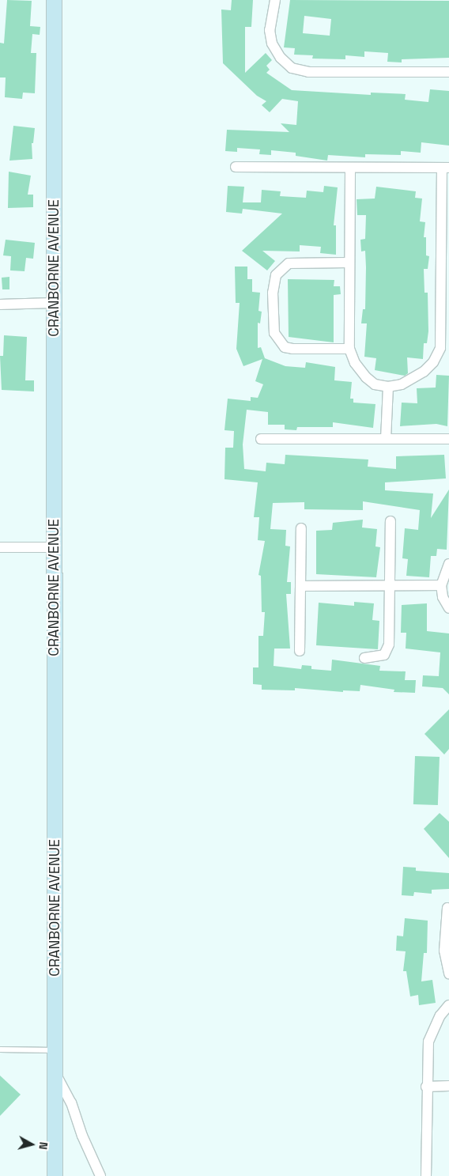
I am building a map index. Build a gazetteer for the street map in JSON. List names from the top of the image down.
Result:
{
  "streets": {
    "street": ["CRANBORNE AVENUE"]
  },
  "north": "right"
}
